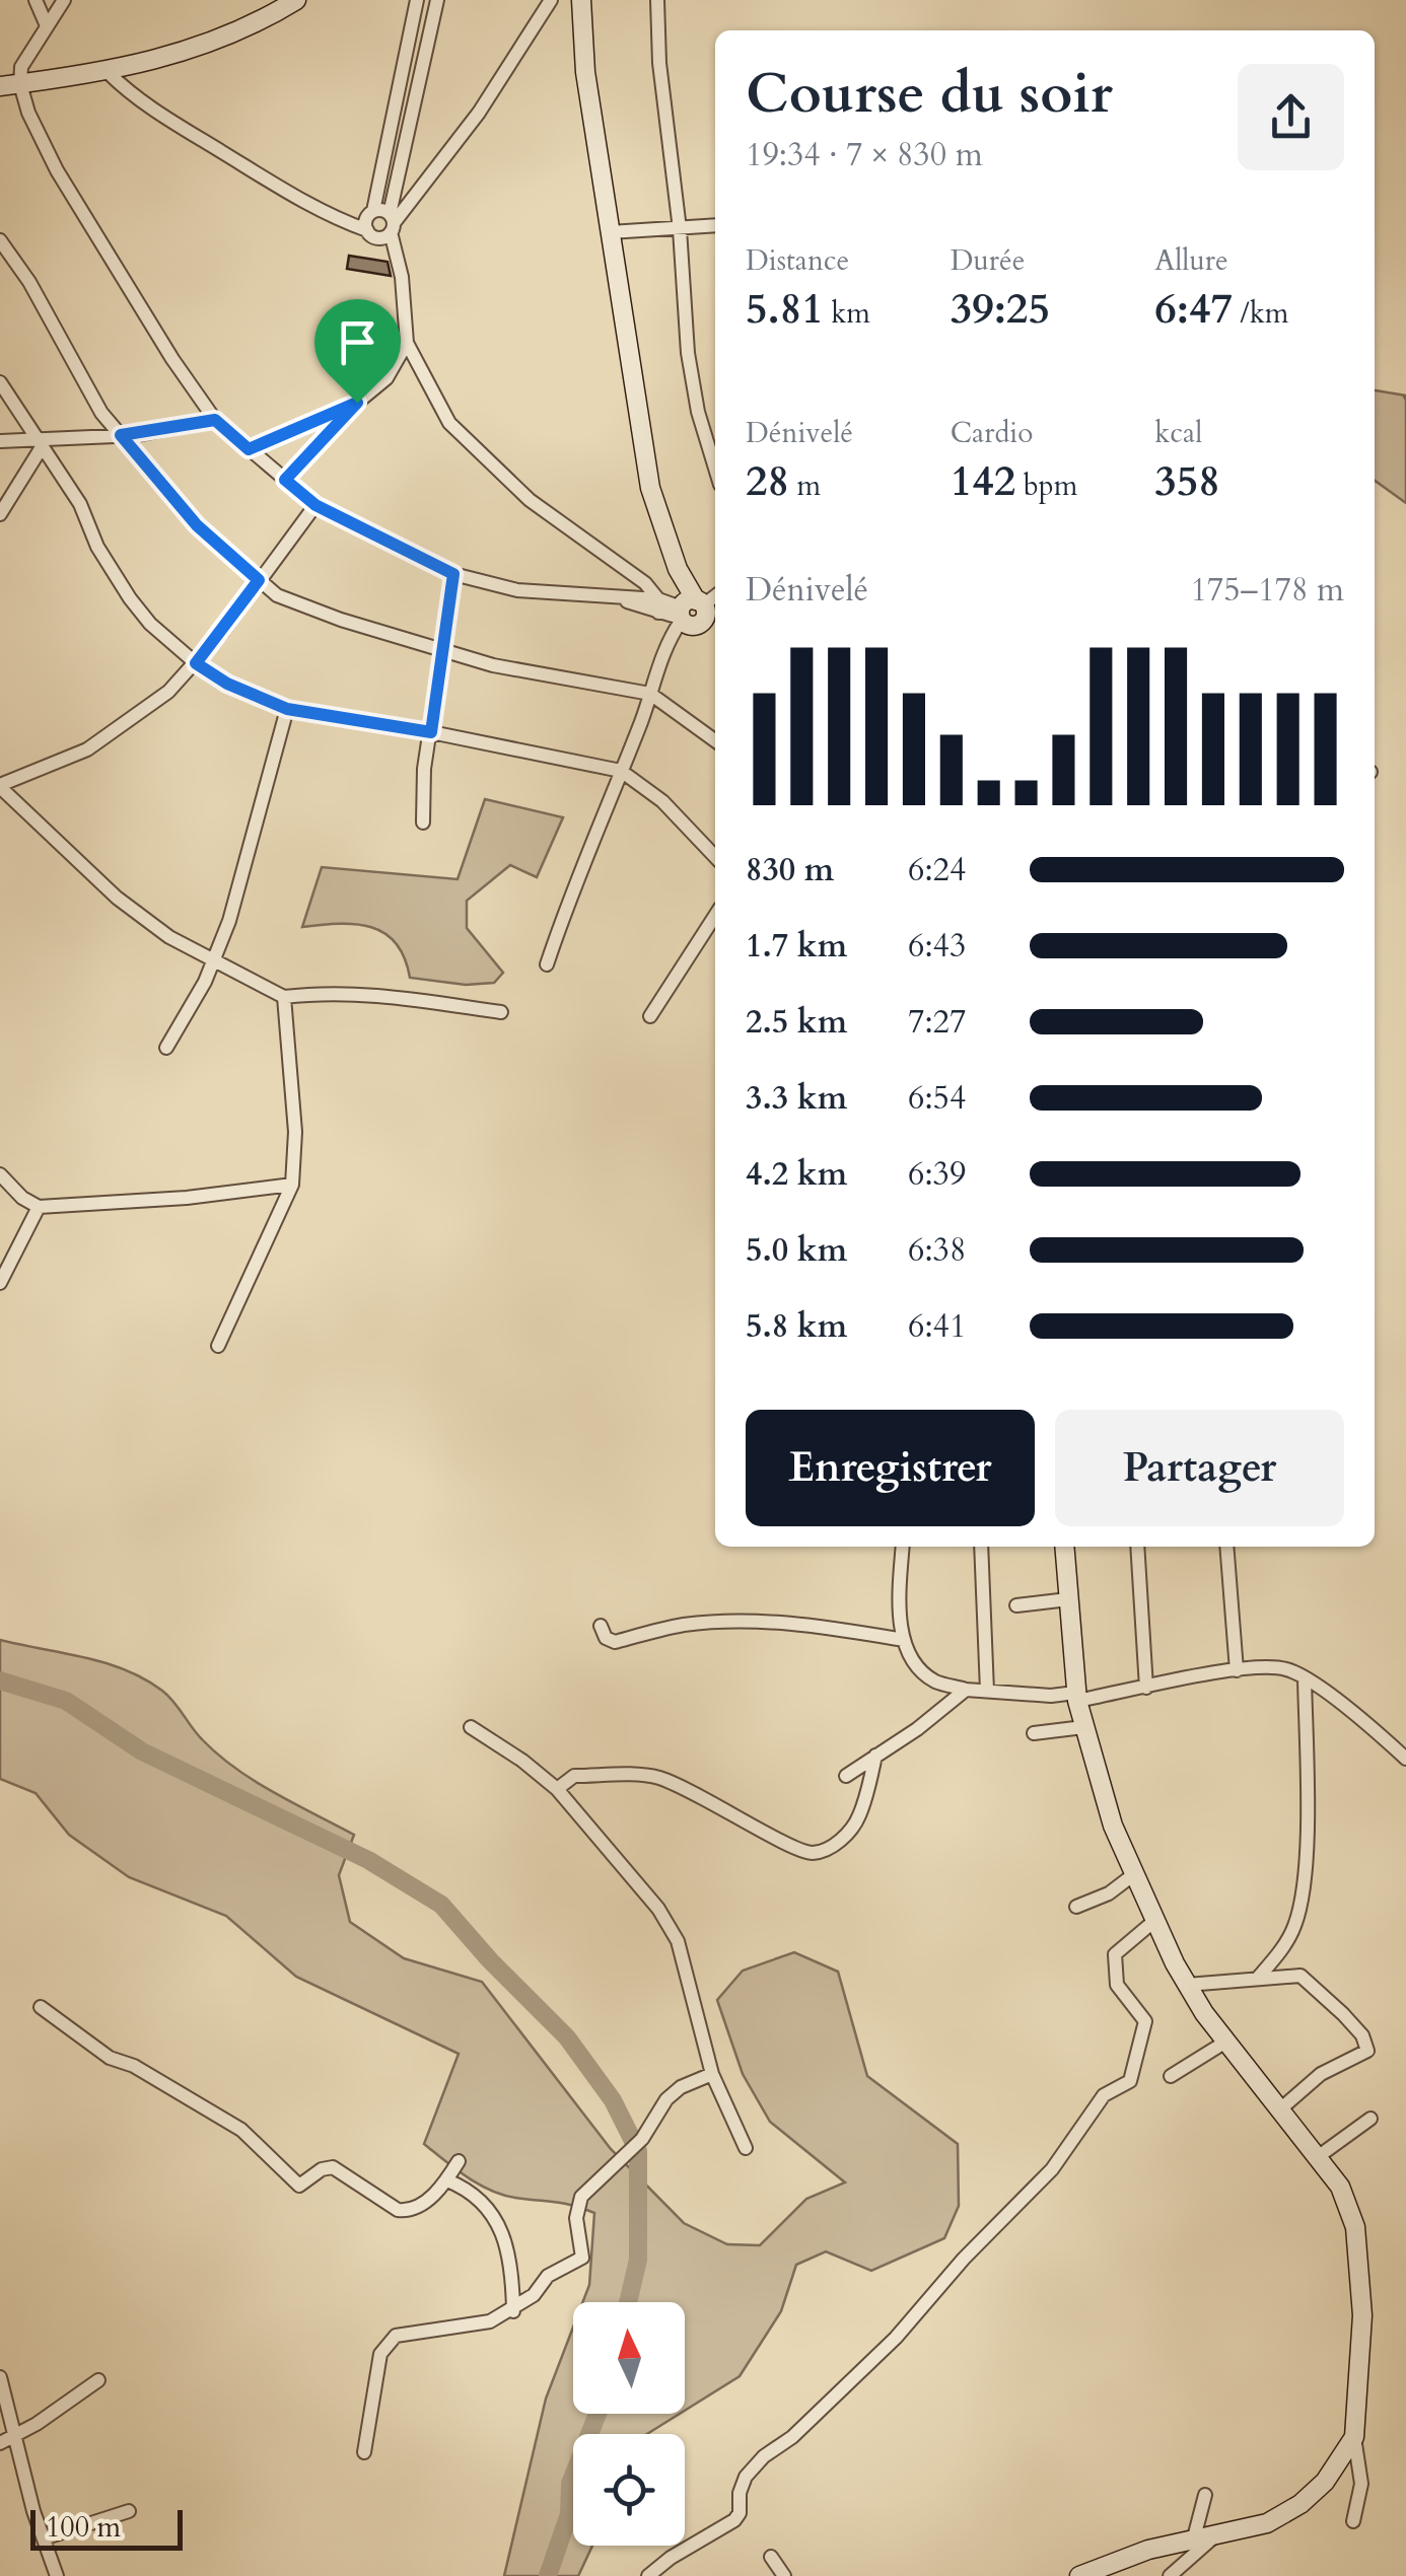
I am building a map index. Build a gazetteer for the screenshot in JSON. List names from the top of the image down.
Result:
{
  "scale_bar": "100 m",
  "north": "top",
  "page": {
    "heading": ["Course du soir", "19:34 · 7 × 830 m"],
    "stats": [
      ["Distance", "5.81 km"],
      ["Durée", "39:25"],
      ["Allure", "6:47 /km"],
      ["Dénivelé", "28 m"],
      ["Cardio", "142 bpm"],
      ["kcal", "358"]
    ],
    "chart": ["Dénivelé", "175–178 m"],
    "list": [
      {
        "name": "830 m",
        "note": "6:24"
      },
      {
        "name": "1.7 km",
        "note": "6:43"
      },
      {
        "name": "2.5 km",
        "note": "7:27"
      },
      {
        "name": "3.3 km",
        "note": "6:54"
      },
      {
        "name": "4.2 km",
        "note": "6:39"
      },
      {
        "name": "5.0 km",
        "note": "6:38"
      },
      {
        "name": "5.8 km",
        "note": "6:41"
      }
    ],
    "buttons": ["Enregistrer", "Partager"],
    "scale": "100 m"
  }
}
